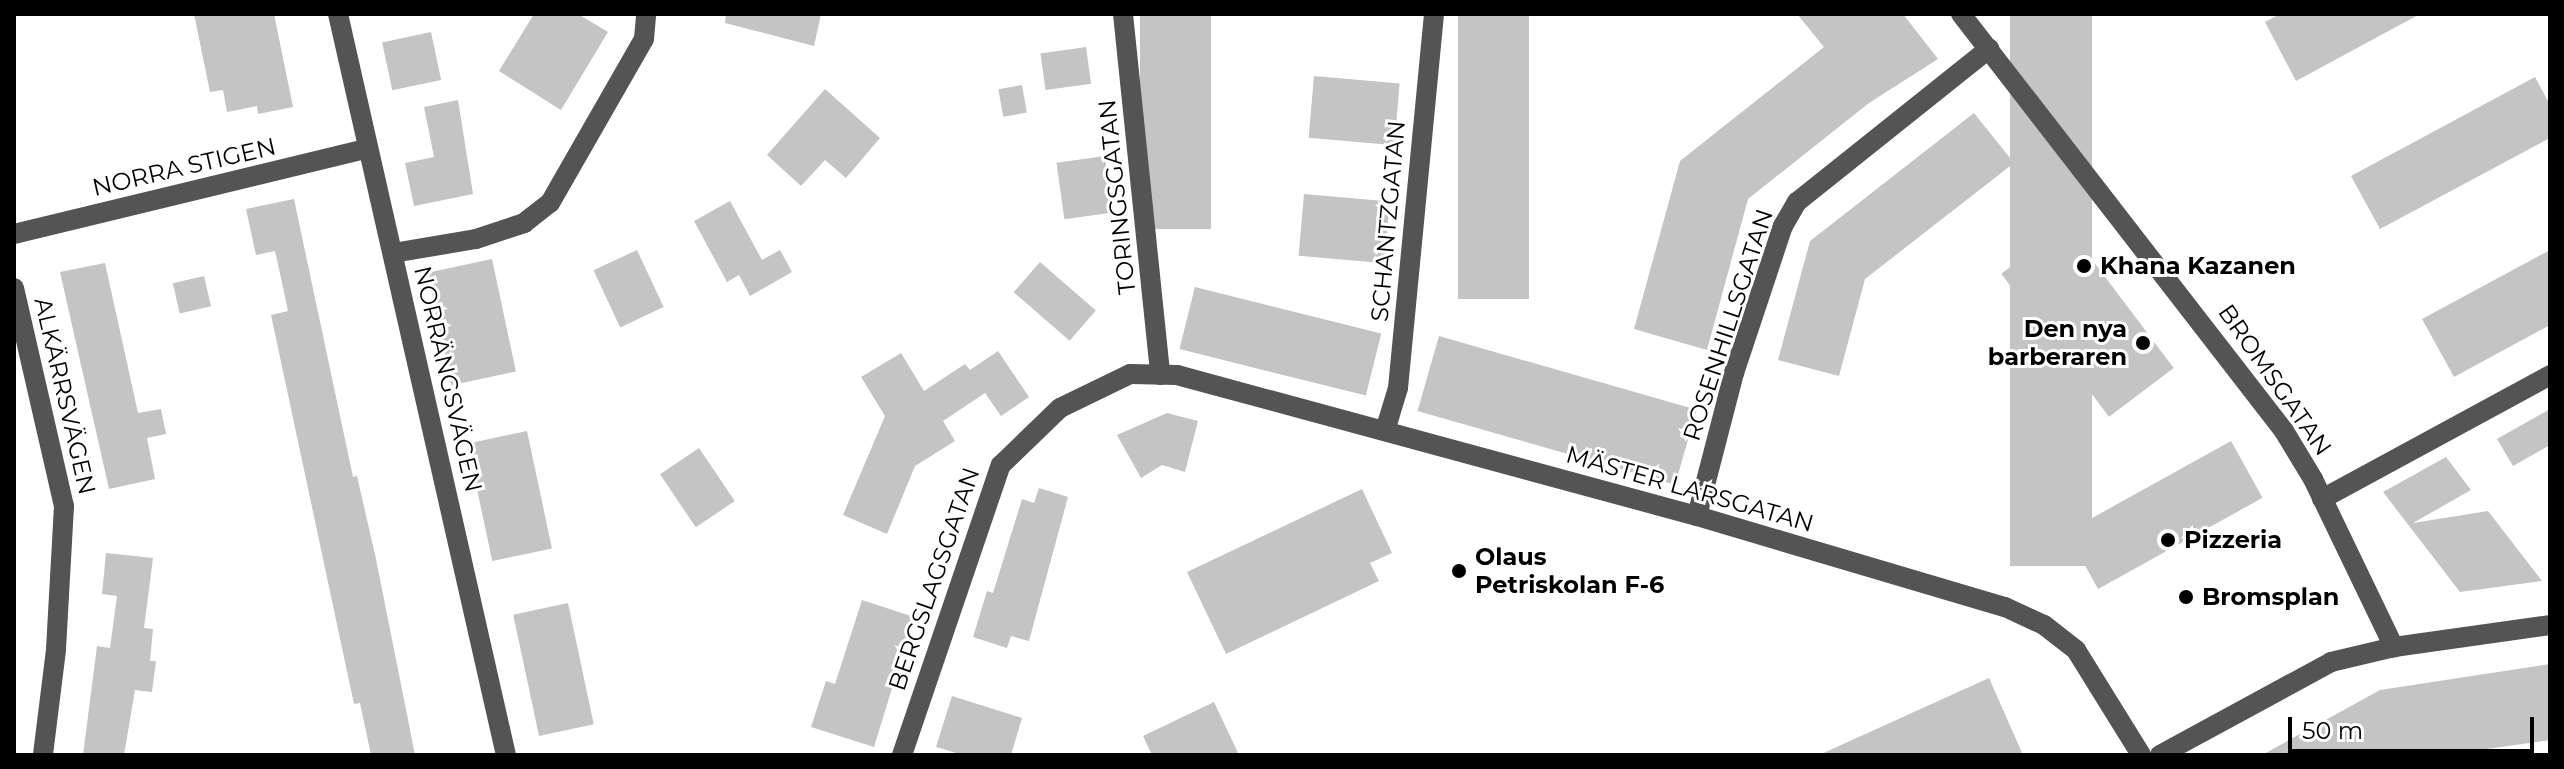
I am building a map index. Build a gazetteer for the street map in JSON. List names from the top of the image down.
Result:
{
  "streets": {
    "street": [
      "NORRA STIGEN",
      "TORINGSGATAN",
      "SCHANTZGATAN",
      "ROSENHILLSGATAN",
      "NORRÄNGSVÄGEN",
      "BROMSGATAN",
      "ALKÄRRSVÄGEN",
      "MÄSTER LARSGATAN",
      "BERGSLAGSGATAN"
    ]
  },
  "crossings": [
    ["NORRA STIGEN", "NORRÄNGSVÄGEN"],
    ["TORINGSGATAN", "MÄSTER LARSGATAN"],
    ["TORINGSGATAN", "BERGSLAGSGATAN"],
    ["SCHANTZGATAN", "MÄSTER LARSGATAN"],
    ["ROSENHILLSGATAN", "BROMSGATAN"],
    ["ROSENHILLSGATAN", "MÄSTER LARSGATAN"],
    ["MÄSTER LARSGATAN", "BERGSLAGSGATAN"]
  ],
  "places": [
    "Khana Kazanen",
    "Den nya barberaren",
    "Pizzeria",
    "Olaus Petriskolan F-6",
    "Bromsplan"
  ],
  "scale_bar": "50 m"
}
